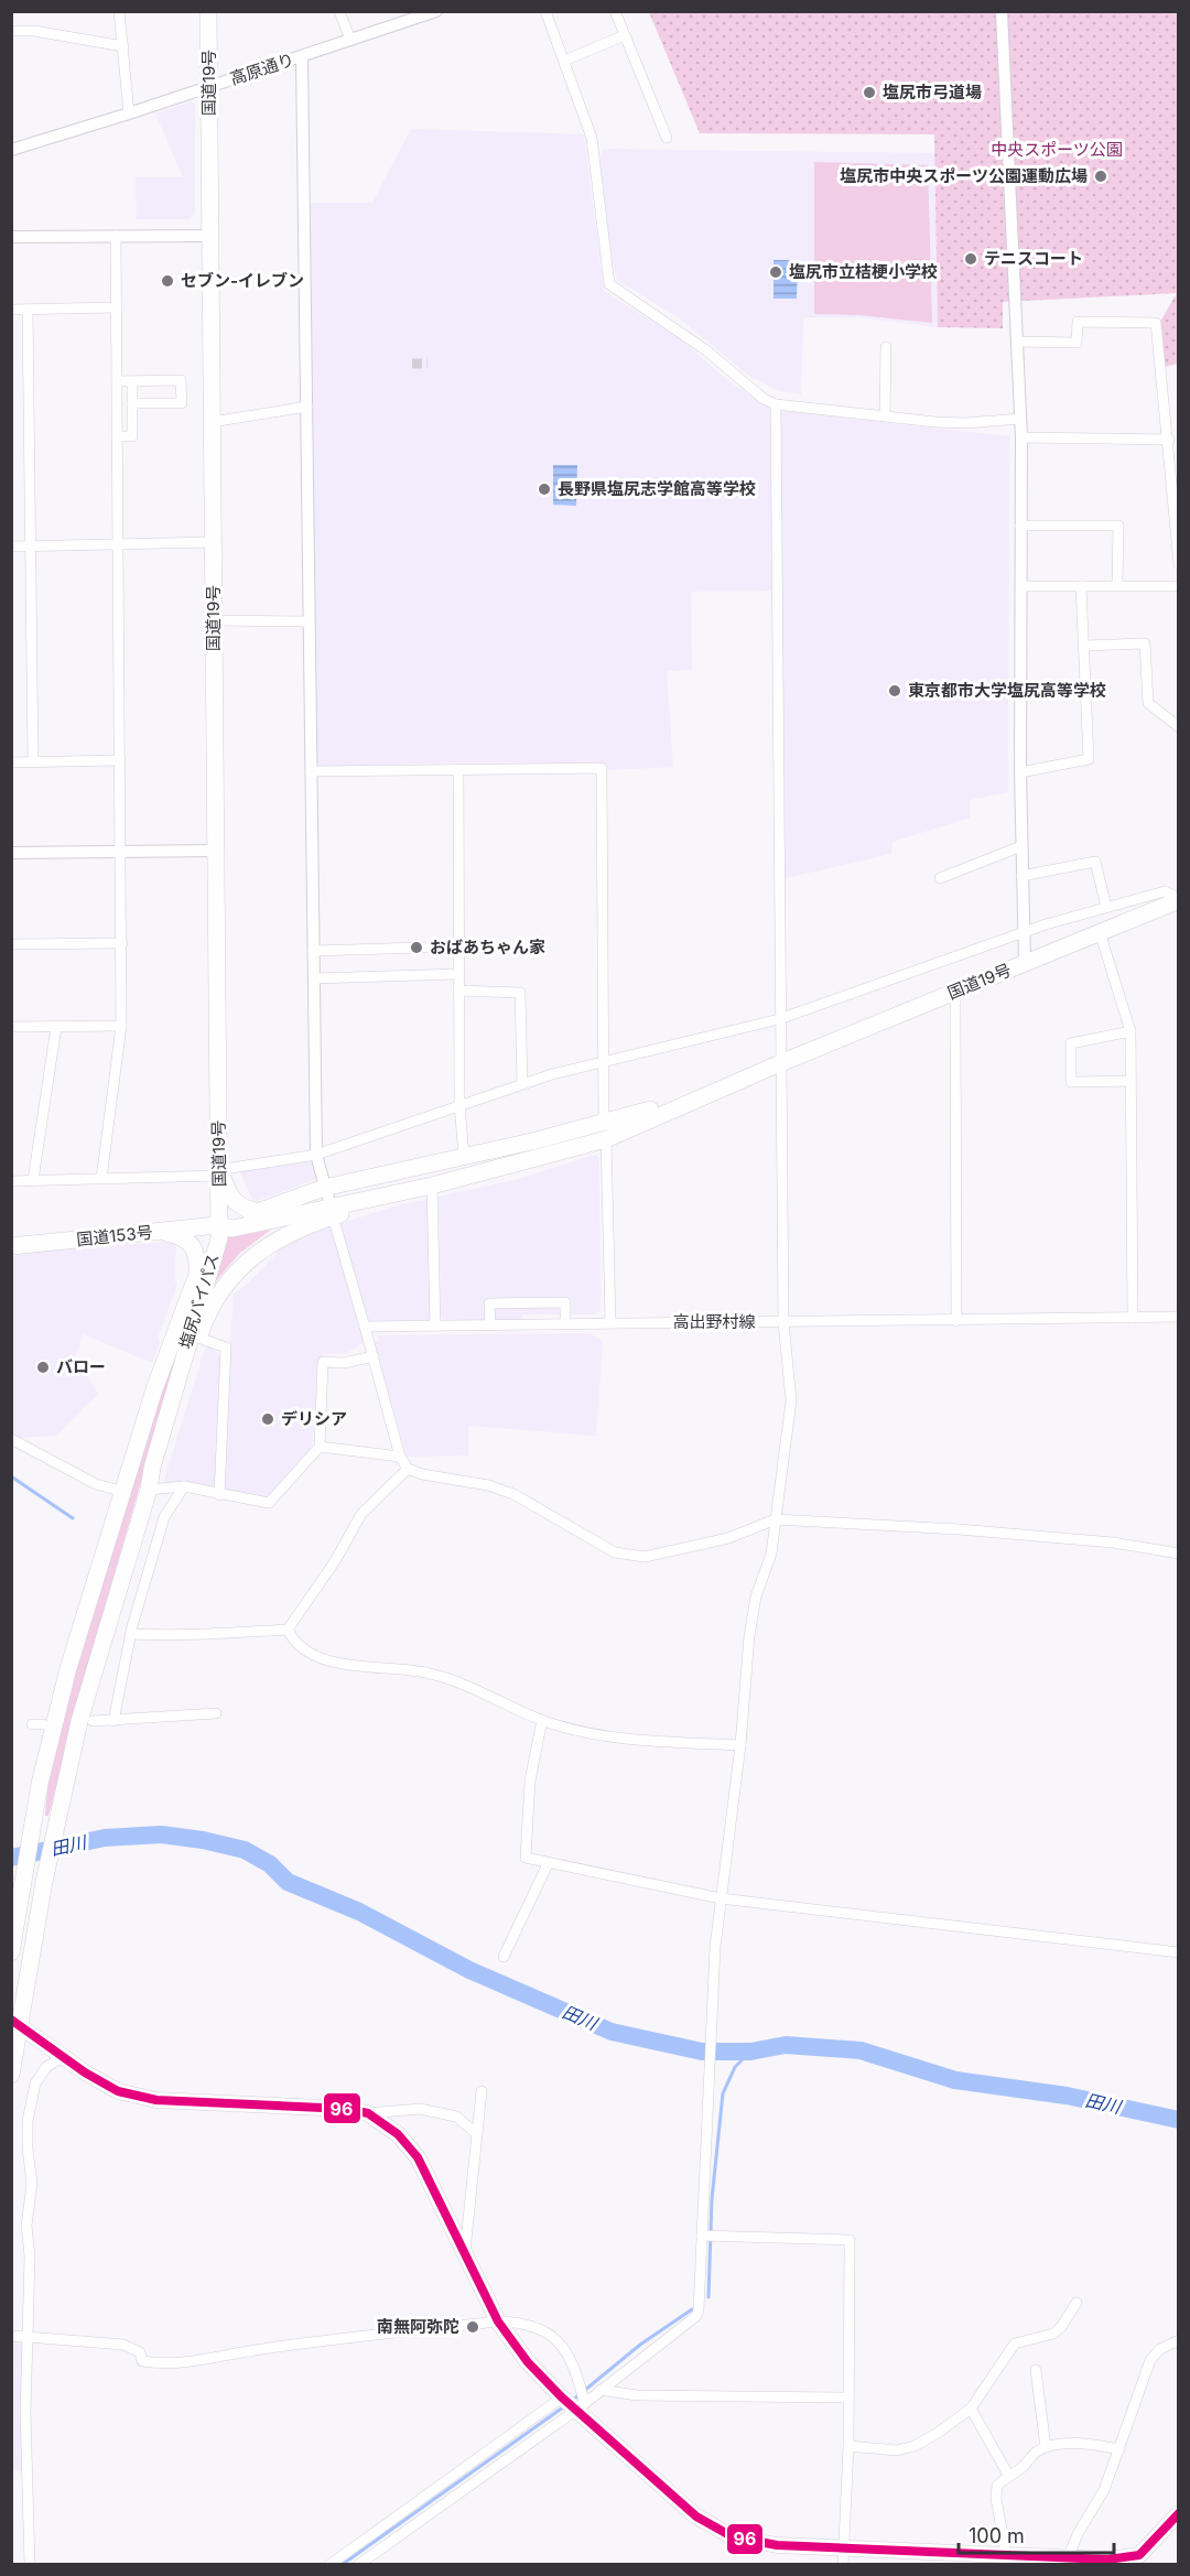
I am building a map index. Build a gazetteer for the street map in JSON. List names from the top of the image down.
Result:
{
  "streets": {
    "highway": ["国道19号", "国道153号", "塩尻バイパス"],
    "street": ["高原通り", "高出野村線"]
  },
  "crossings": [
    ["高原通り", "国道19号"],
    ["国道19号", "国道153号"],
    ["国道19号", "塩尻バイパス"],
    ["国道153号", "塩尻バイパス"]
  ],
  "water": ["田川"],
  "parks": ["中央スポーツ公園"],
  "places": [
    "塩尻市弓道場",
    "塩尻市中央スポーツ公園運動広場",
    "テニスコート",
    "塩尻市立桔梗小学校",
    "セブン-イレブン",
    "長野県塩尻志学館高等学校",
    "東京都市大学塩尻高等学校",
    "おばあちゃん家",
    "バロー",
    "デリシア",
    "南無阿弥陀"
  ],
  "lines": ["transit line 96"],
  "scale_bar": "100 m"
}
